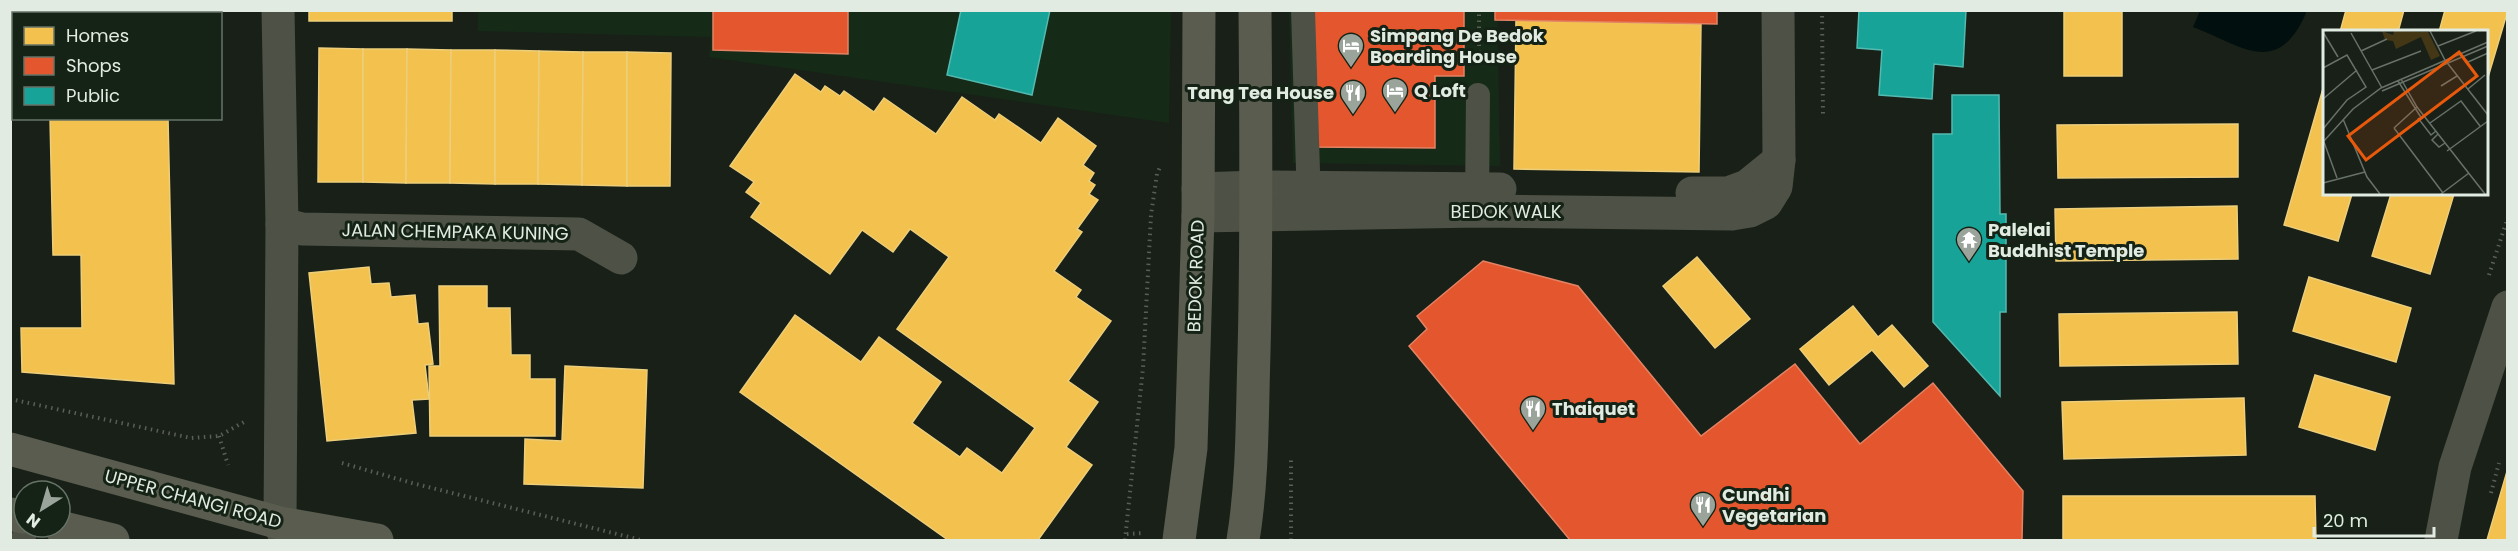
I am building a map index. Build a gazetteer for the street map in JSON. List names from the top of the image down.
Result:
{
  "streets": {
    "street": [
      "BEDOK WALK",
      "JALAN CHEMPAKA KUNING",
      "BEDOK ROAD",
      "UPPER CHANGI ROAD"
    ]
  },
  "crossings": [
    ["BEDOK WALK", "BEDOK ROAD"]
  ],
  "places": {
    "hotel": ["Simpang De Bedok Boarding House", "Q Loft"],
    "restaurant": ["Tang Tea House", "Thaiquet", "Cundhi Vegetarian"],
    "temple": ["Palelai Buddhist Temple"]
  },
  "legend": ["Homes", "Shops", "Public"],
  "scale_bar": "20 m",
  "north": "bottom left"
}
